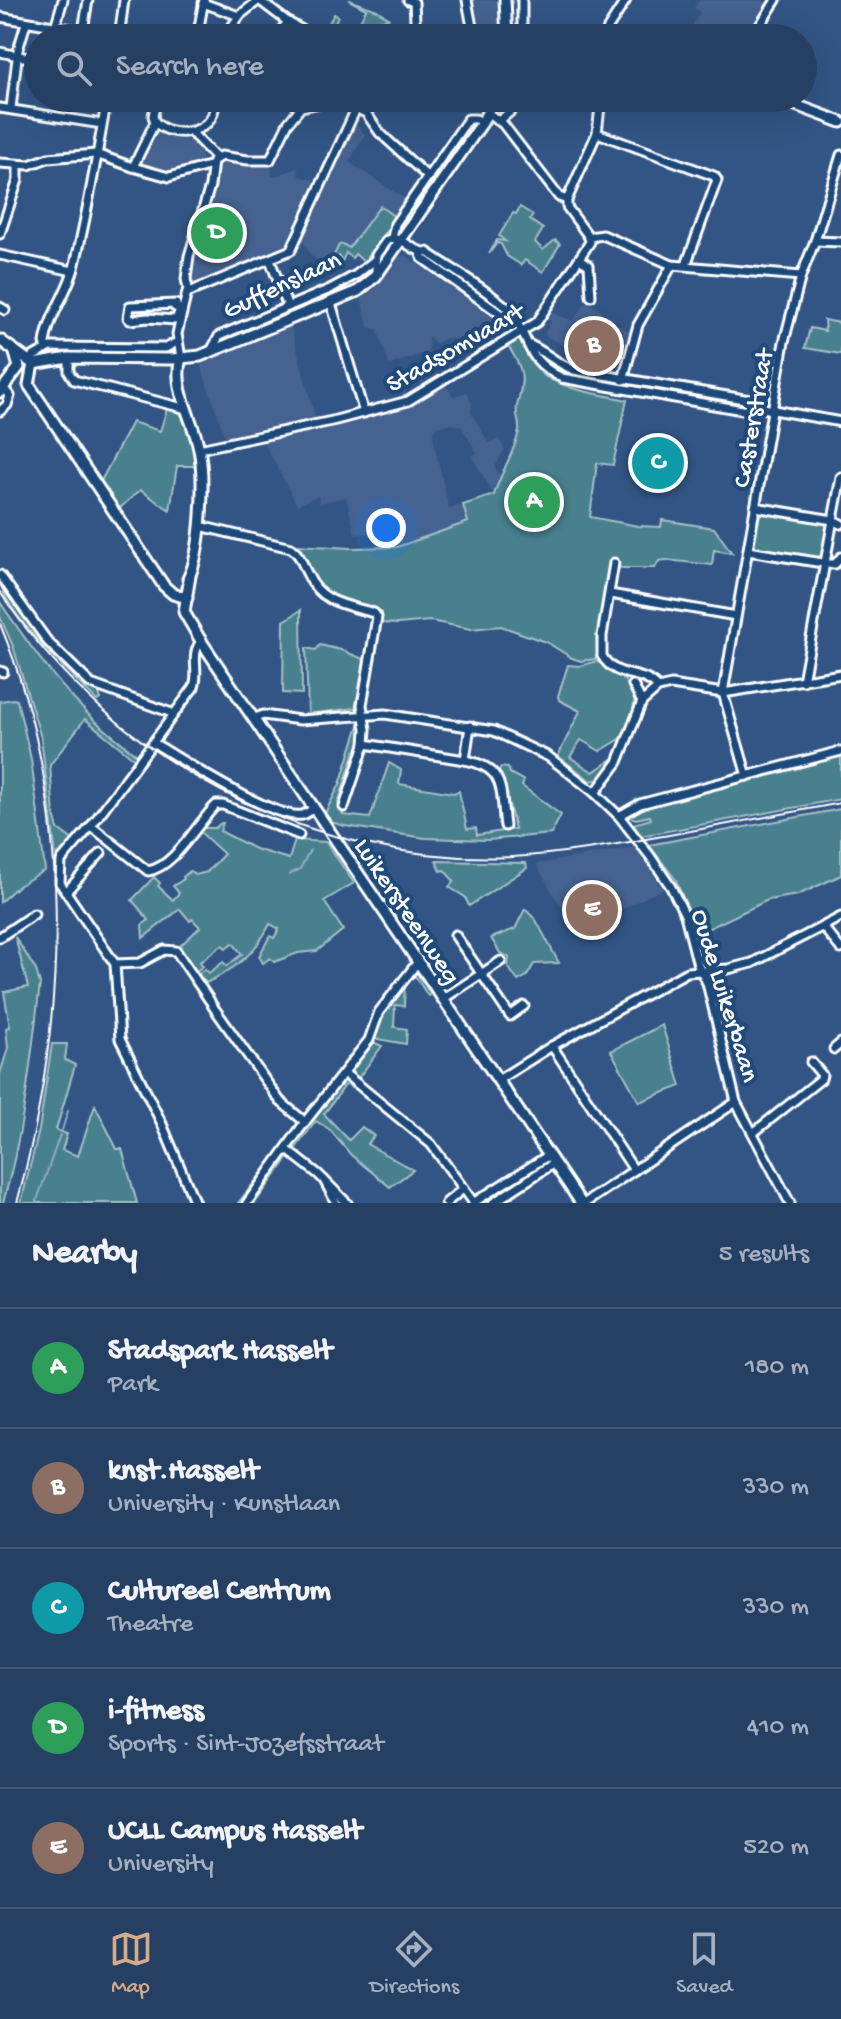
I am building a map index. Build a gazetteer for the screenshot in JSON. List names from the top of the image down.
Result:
{
  "streets": {
    "main road": ["Guffenslaan", "Luikersteenweg"],
    "street": ["Stadsomvaart", "Casterstraat", "Oude Luikerbaan"]
  },
  "crossings": [
    ["Luikersteenweg", "Oude Luikerbaan"]
  ],
  "page": {
    "search": "Search here",
    "pins": [
      "D",
      "B",
      "C",
      "A",
      "E"
    ],
    "heading": ["Nearby", "5 results"],
    "list": [
      {
        "mark": "A",
        "name": "Stadspark Hasselt",
        "note": "Park",
        "value": "180 m"
      },
      {
        "mark": "B",
        "name": "knst.Hasselt",
        "note": "University · Kunstlaan",
        "value": "330 m"
      },
      {
        "mark": "C",
        "name": "Cultureel Centrum",
        "note": "Theatre",
        "value": "330 m"
      },
      {
        "mark": "D",
        "name": "i-fitness",
        "note": "Sports · Sint-Jozefsstraat",
        "value": "410 m"
      },
      {
        "mark": "E",
        "name": "UCLL Campus Hasselt",
        "note": "University",
        "value": "520 m"
      }
    ],
    "nav": ["Map", "Directions", "Saved"]
  }
}
